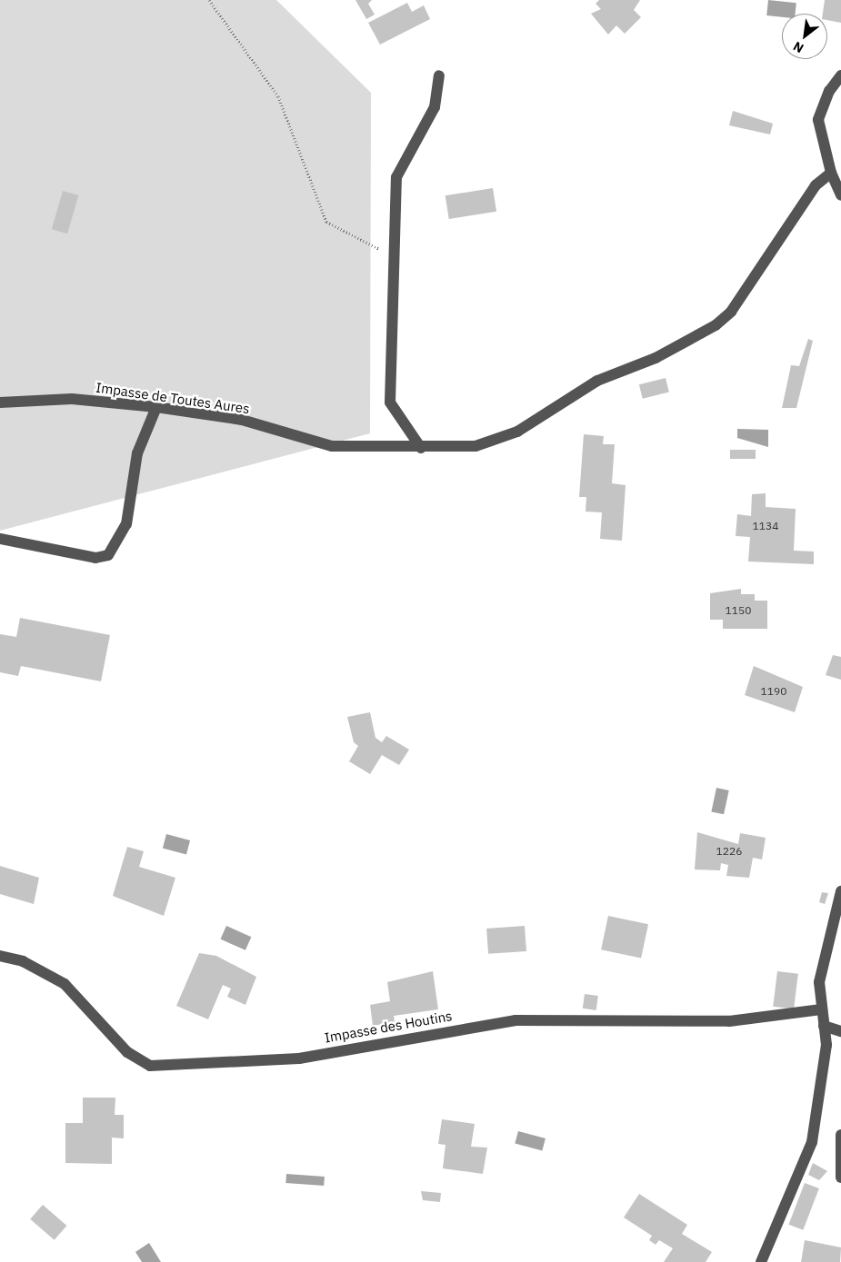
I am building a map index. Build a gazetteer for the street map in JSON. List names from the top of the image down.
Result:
{
  "streets": {
    "street": ["Impasse de Toutes Aures", "Impasse des Houtins"]
  },
  "house_numbers": [
    "1134",
    "1150",
    "1190",
    "1226"
  ],
  "north": "bottom left"
}
